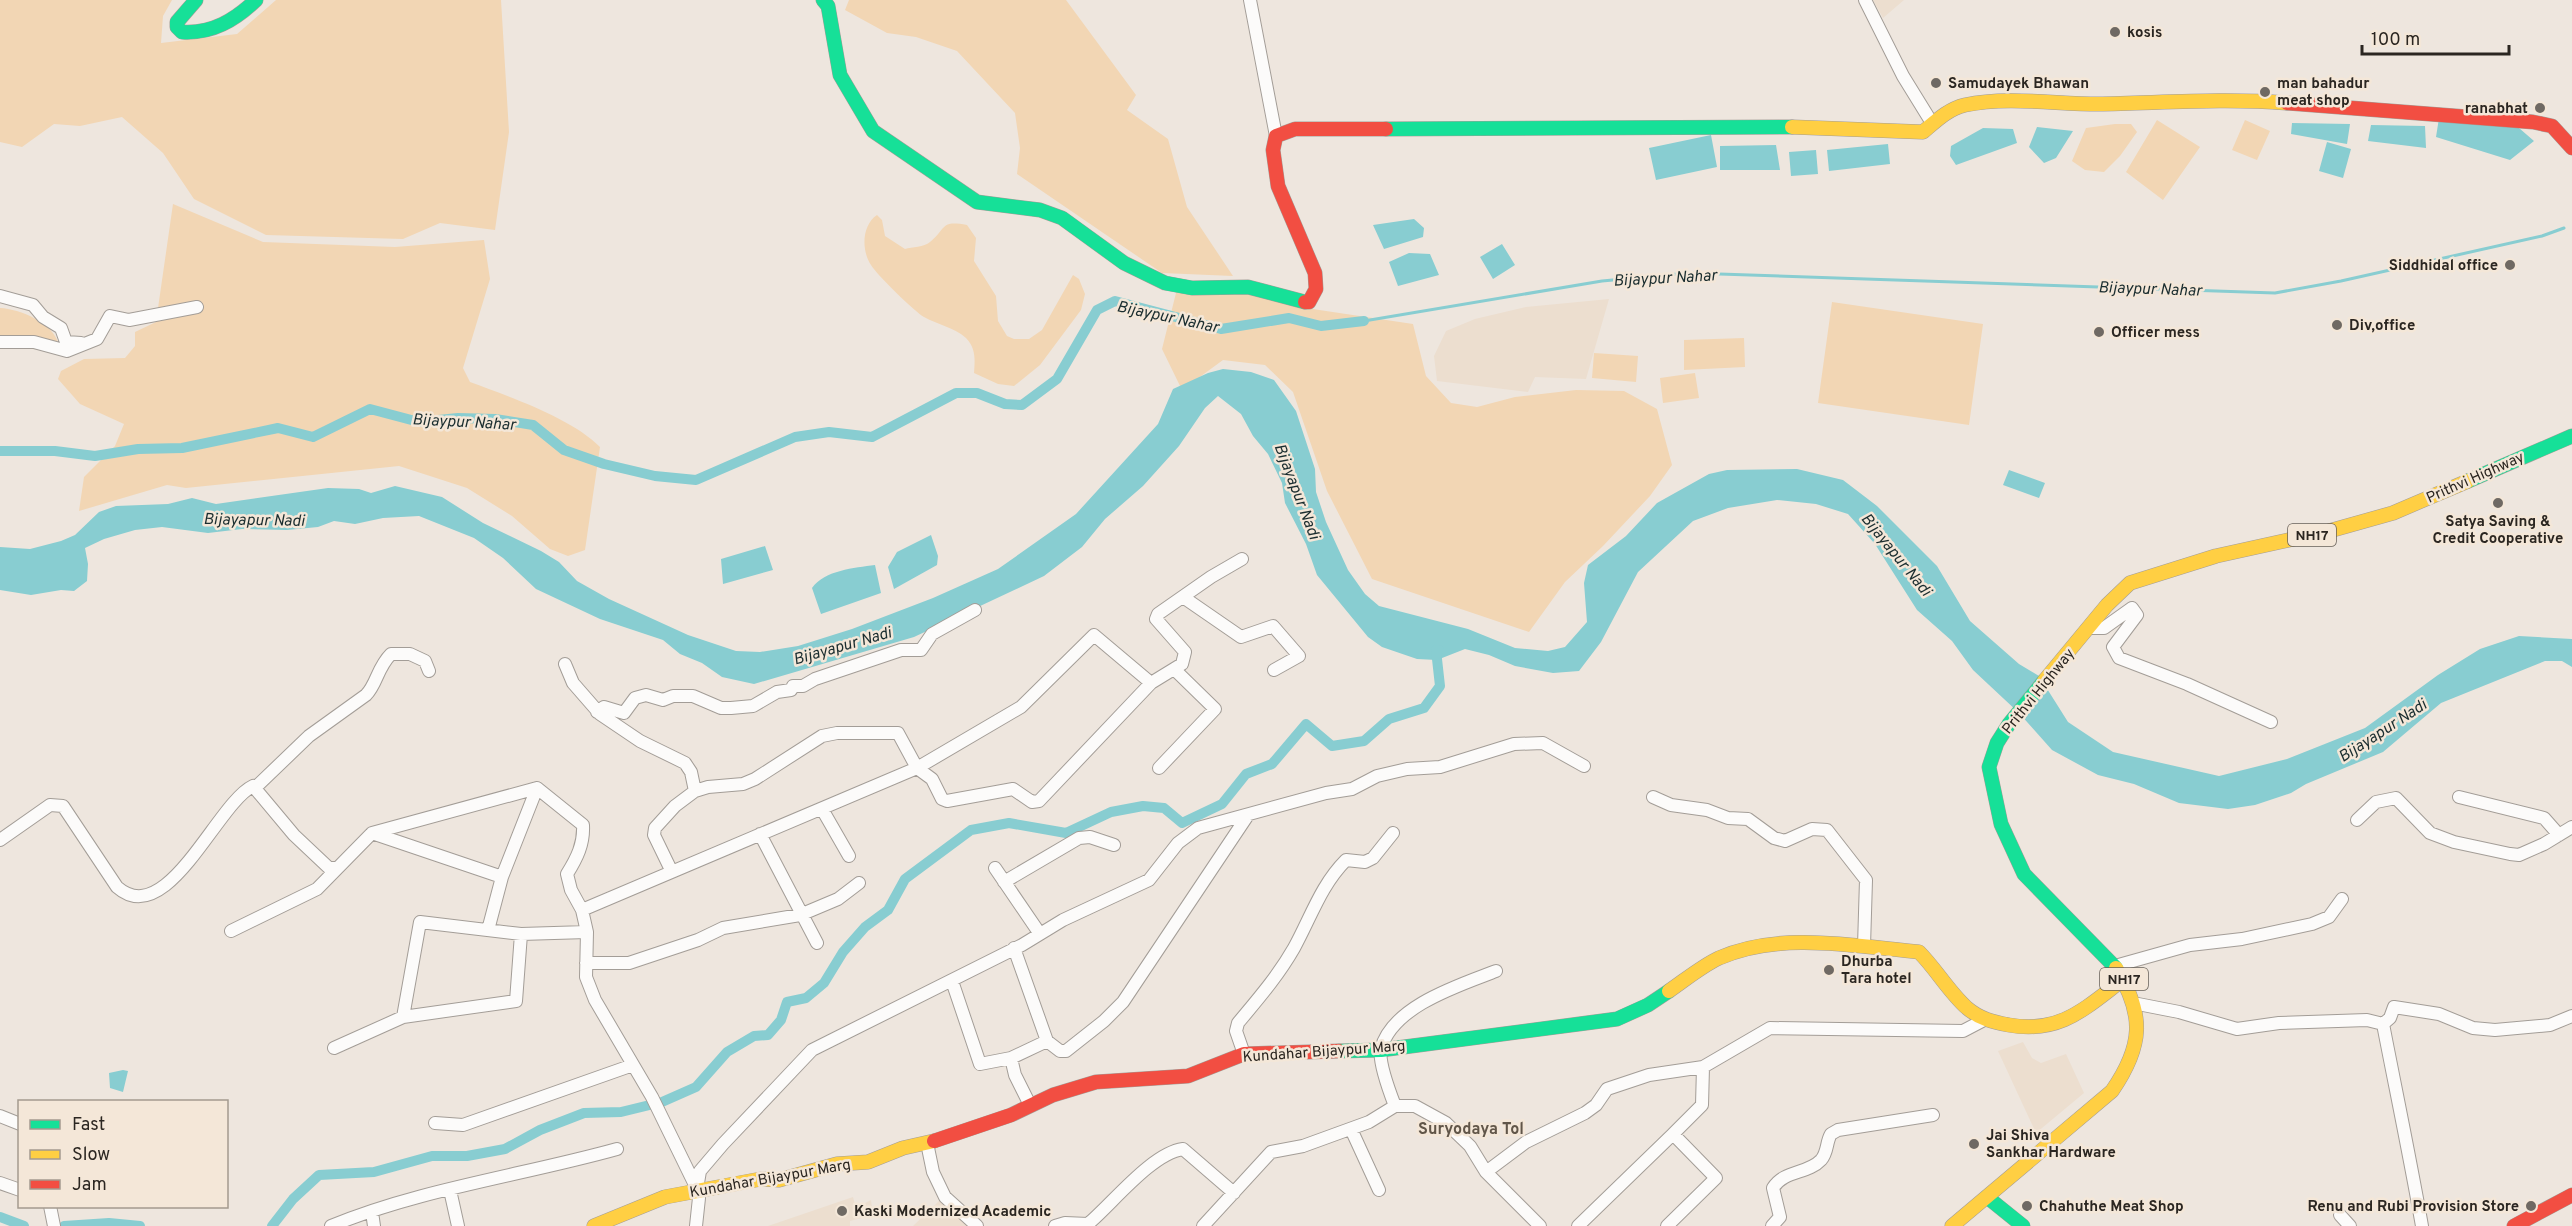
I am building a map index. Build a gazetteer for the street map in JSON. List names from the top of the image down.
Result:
{
  "streets": {
    "main road": ["Prithvi Highway", "NH17", "Kundahar Bijaypur Marg"]
  },
  "crossings": [
    ["Prithvi Highway", "Kundahar Bijaypur Marg"]
  ],
  "districts": ["Suryodaya Tol"],
  "water": ["Bijaypur Nahar", "Bijayapur Nadi"],
  "places": [
    "kosis",
    "Samudayek Bhawan",
    "man bahadur meat shop",
    "ranabhat",
    "Siddhidal office",
    "Div,office",
    "Officer mess",
    "Satya Saving & Credit Cooperative",
    "Dhurba Tara hotel",
    "Jai Shiva Sankhar Hardware",
    "Chahuthe Meat Shop",
    "Renu and Rubi Provision Store",
    "Kaski Modernized Academic"
  ],
  "legend": ["Fast", "Slow", "Jam"],
  "scale_bar": "100 m"
}
